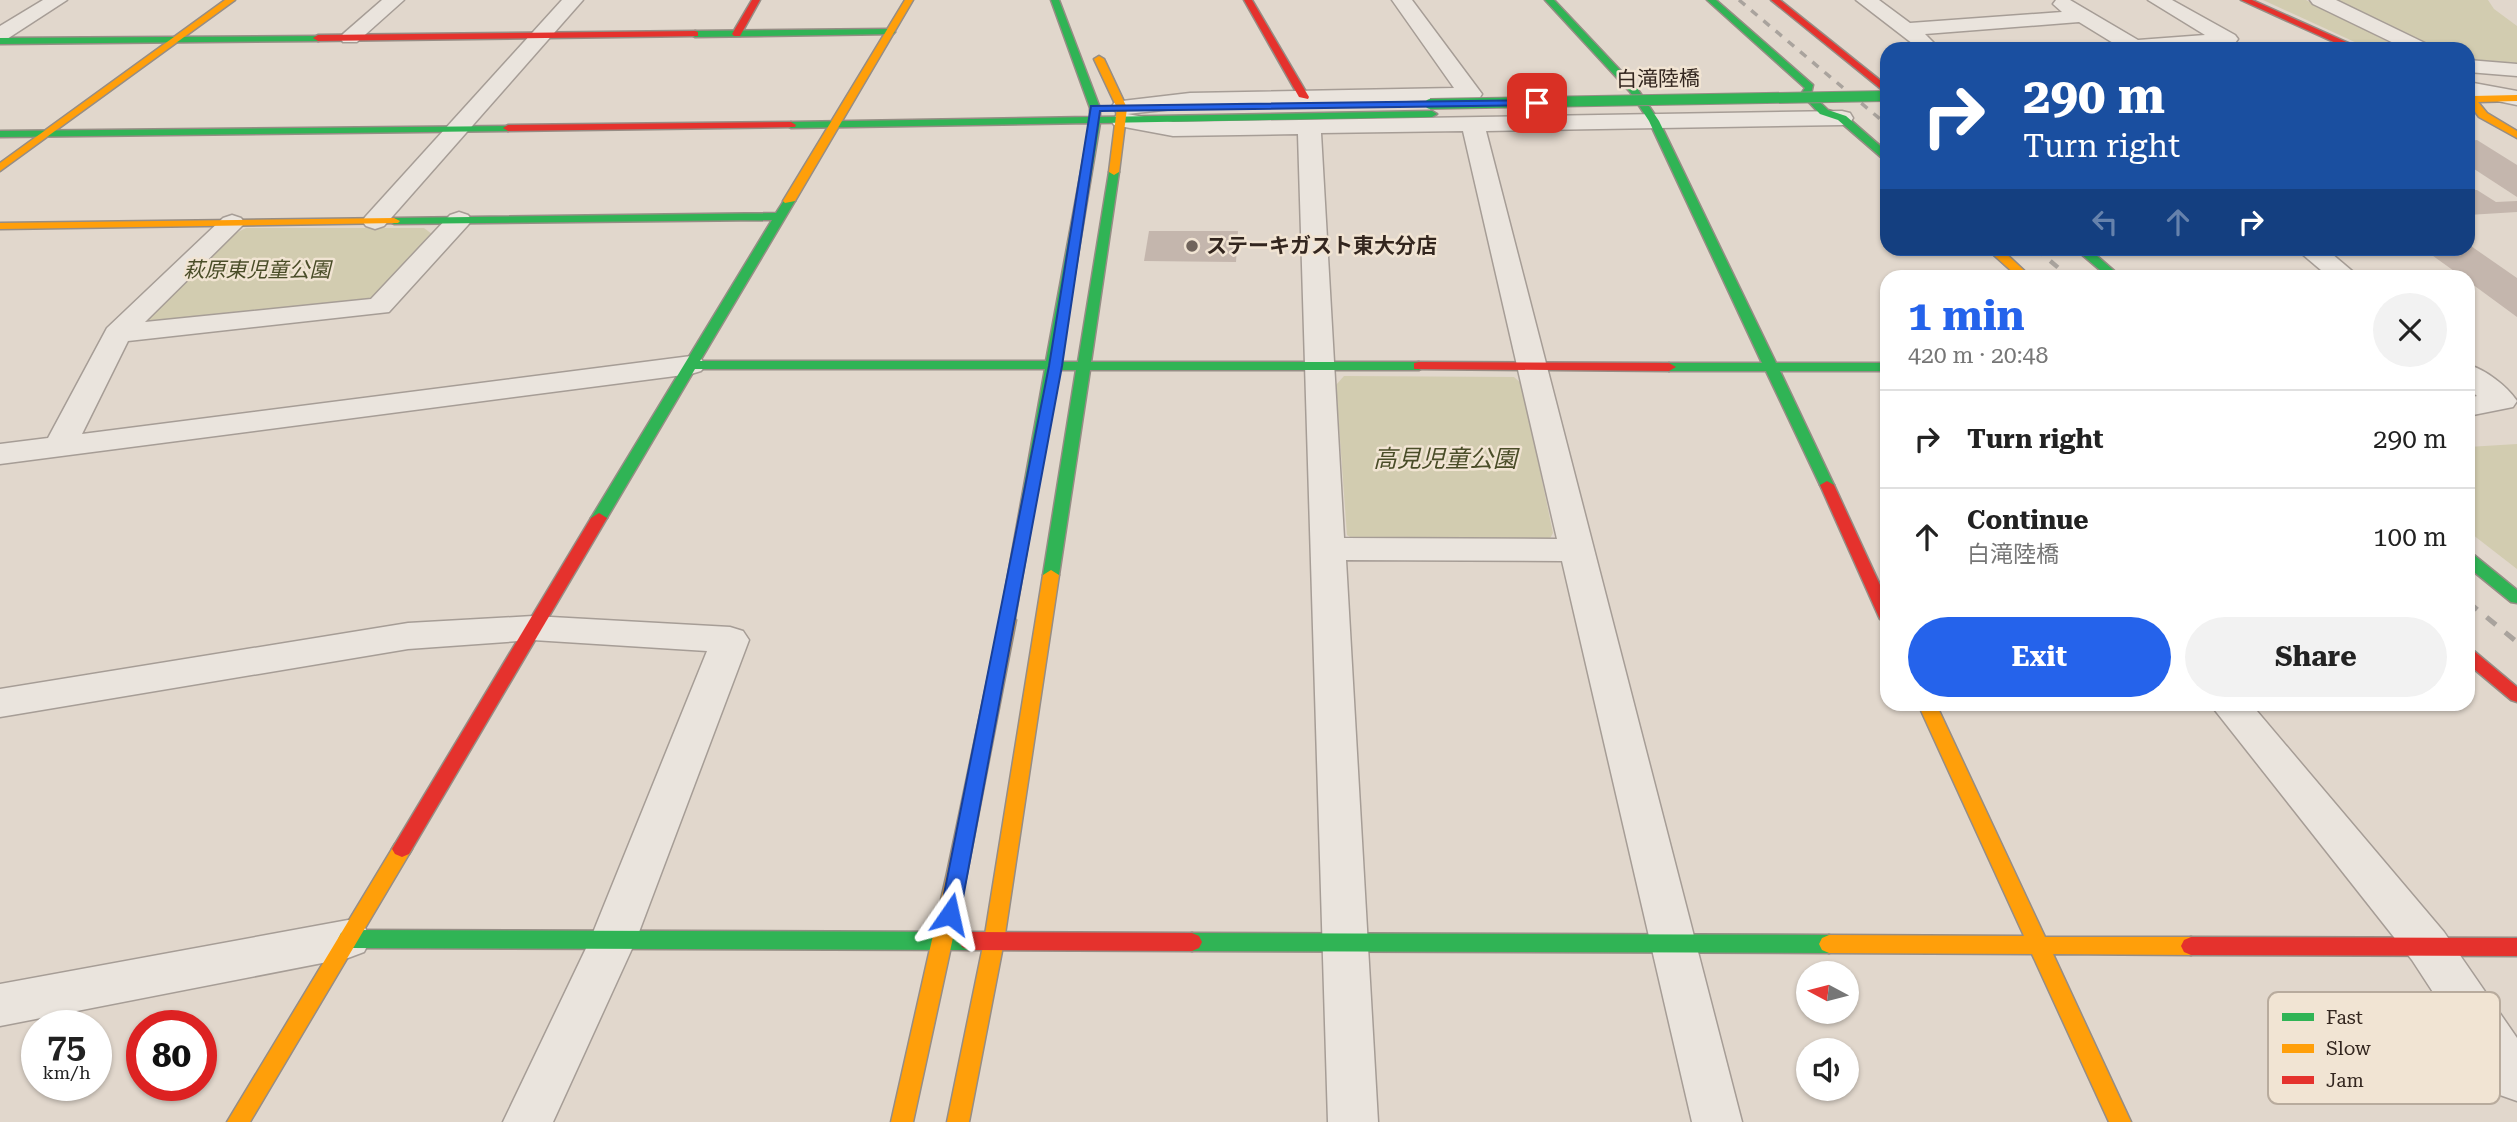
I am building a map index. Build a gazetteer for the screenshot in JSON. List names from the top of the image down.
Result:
{
  "streets": {
    "main road": ["白滝陸橋"]
  },
  "parks": ["萩原東児童公園", "高見児童公園"],
  "places": ["ステーキガスト東大分店"],
  "legend": ["Fast", "Slow", "Jam"],
  "north": "left",
  "page": {
    "turn": ["290 m", "Turn right"],
    "heading": ["1 min", "420 m · 20:48"],
    "list": [
      {
        "name": "Turn right",
        "value": "290 m"
      },
      {
        "name": "Continue",
        "note": "白滝陸橋",
        "value": "100 m"
      }
    ],
    "buttons": ["Exit", "Share"],
    "speed": "75 km/h",
    "limit": "80"
  }
}
